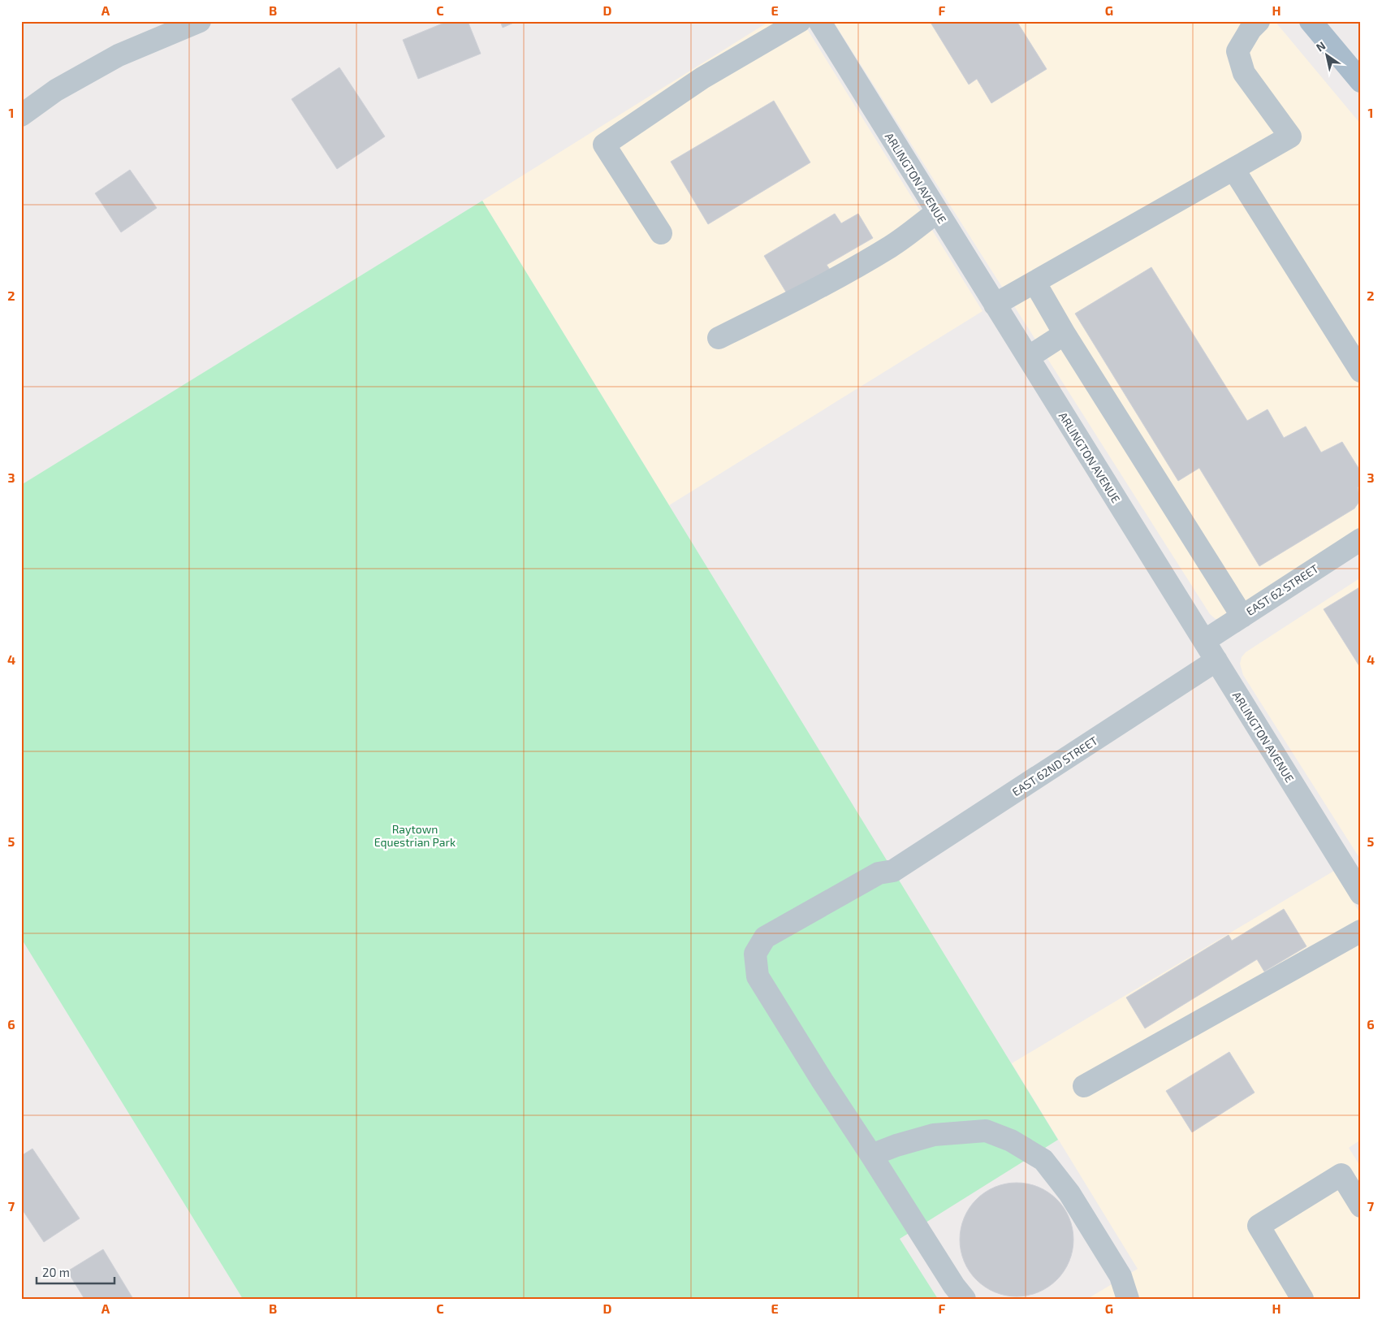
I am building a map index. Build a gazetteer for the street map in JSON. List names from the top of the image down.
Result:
{
  "streets": {
    "street": ["ARLINGTON AVENUE", "EAST 62 STREET", "EAST 62ND STREET"]
  },
  "crossings": [
    ["ARLINGTON AVENUE", "EAST 62 STREET"],
    ["ARLINGTON AVENUE", "EAST 62ND STREET"]
  ],
  "parks": ["Raytown Equestrian Park"],
  "scale_bar": "20 m",
  "north": "top left",
  "grid": {
    "columns": [
      "A",
      "B",
      "C",
      "D",
      "E",
      "F",
      "G",
      "H"
    ],
    "rows": [
      "1",
      "2",
      "3",
      "4",
      "5",
      "6",
      "7"
    ]
  }
}
